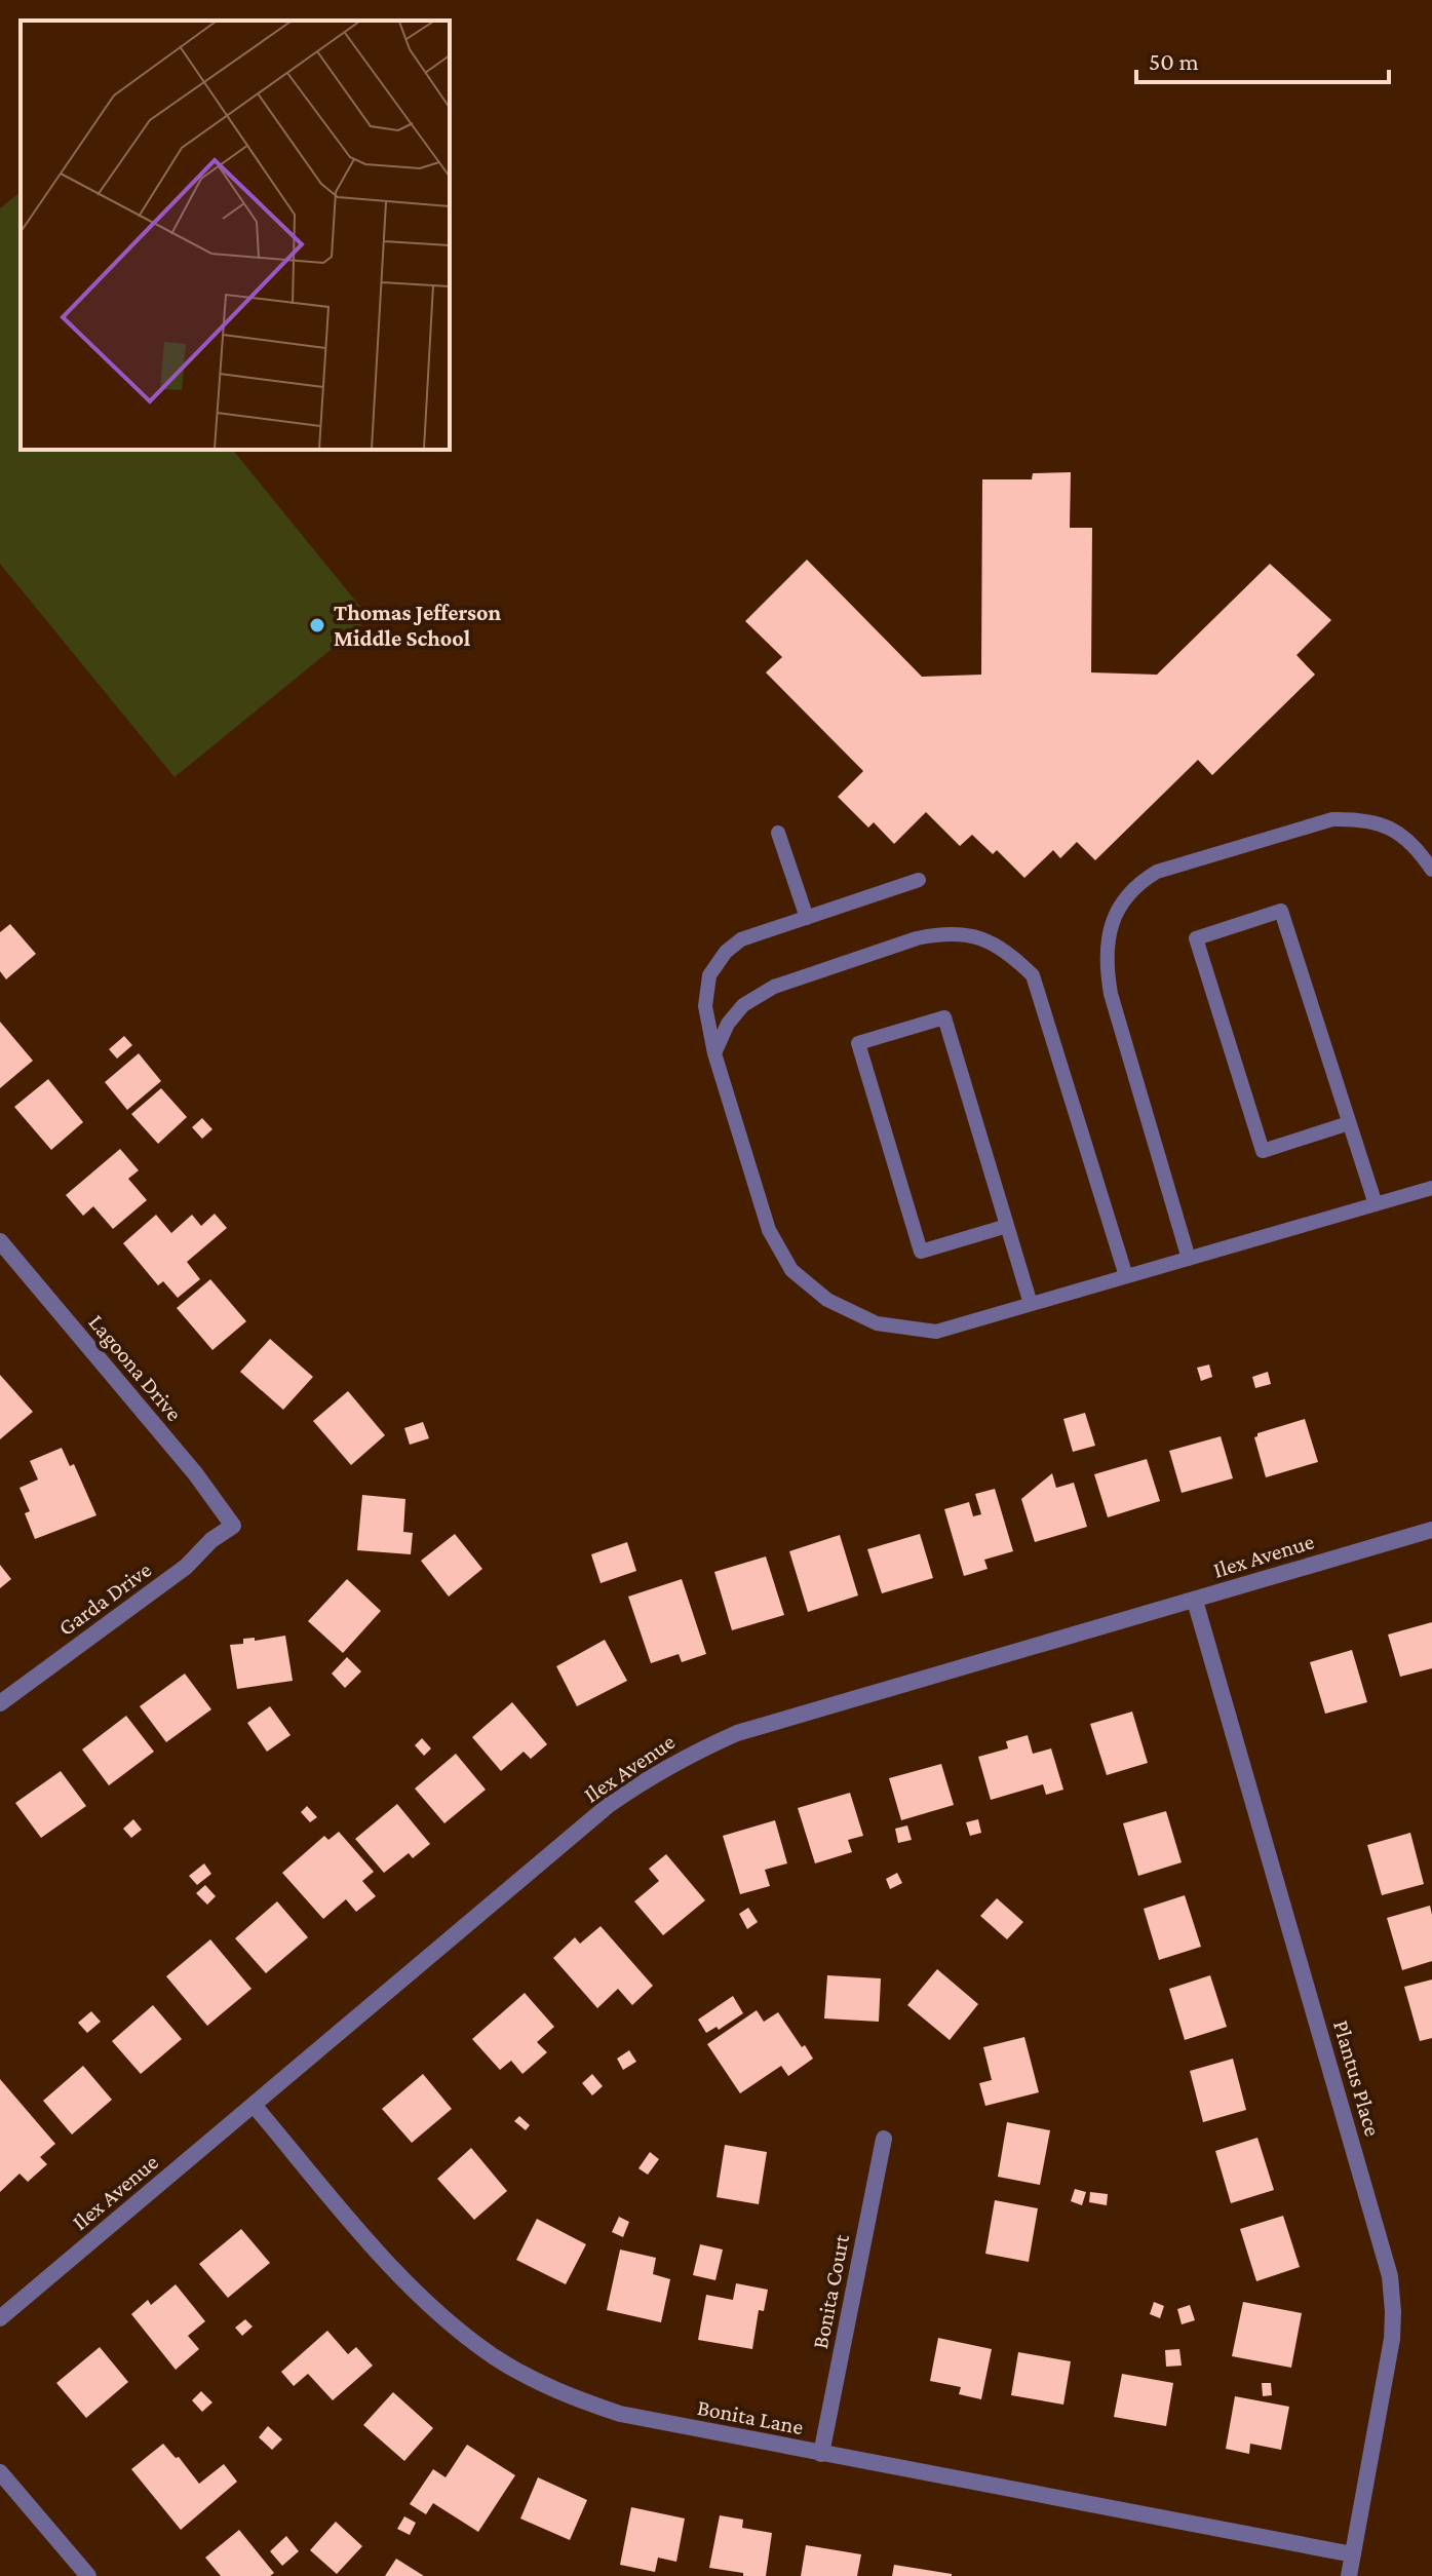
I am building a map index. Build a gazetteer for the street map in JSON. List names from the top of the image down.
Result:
{
  "streets": {
    "street": [
      "Lagoona Drive",
      "Ilex Avenue",
      "Garda Drive",
      "Plantus Place",
      "Bonita Court",
      "Bonita Lane"
    ]
  },
  "crossings": [
    ["Lagoona Drive", "Garda Drive"],
    ["Ilex Avenue", "Plantus Place"],
    ["Ilex Avenue", "Bonita Lane"],
    ["Plantus Place", "Bonita Lane"],
    ["Bonita Court", "Bonita Lane"]
  ],
  "places": ["Thomas Jefferson Middle School"],
  "scale_bar": "50 m"
}
